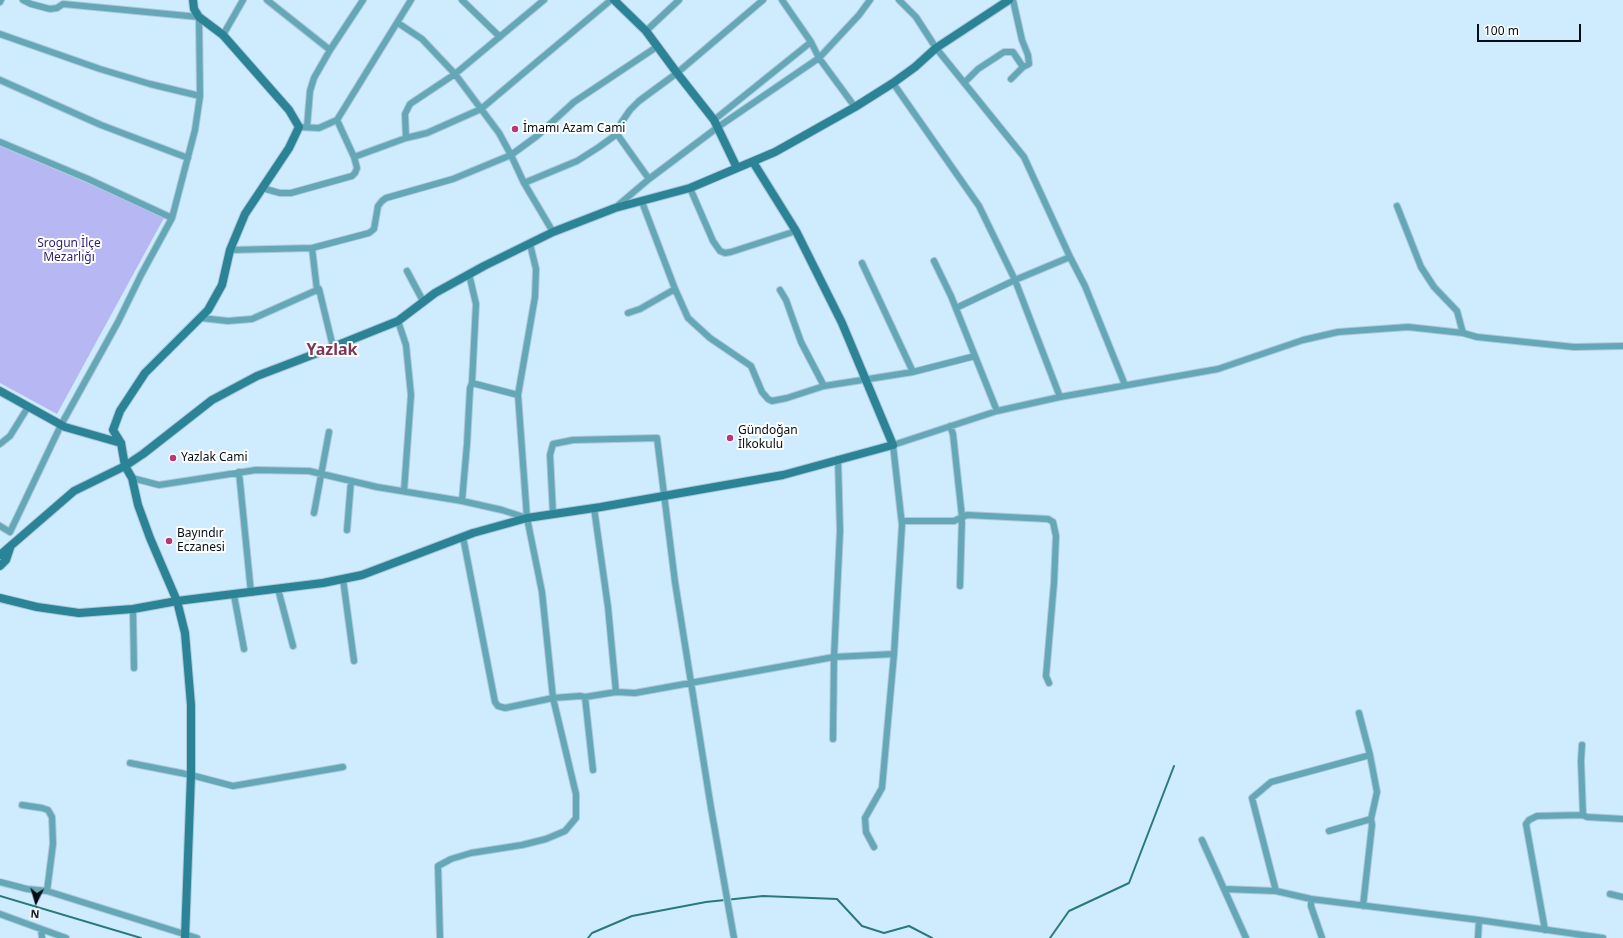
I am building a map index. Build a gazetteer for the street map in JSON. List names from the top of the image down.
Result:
{
  "districts": ["Yazlak"],
  "parks": ["Srogun İlçe Mezarlığı"],
  "places": [
    "İmamı Azam Cami",
    "Gündoğan İlkokulu",
    "Yazlak Cami",
    "Bayındır Eczanesi"
  ],
  "scale_bar": "100 m",
  "north": "bottom"
}
